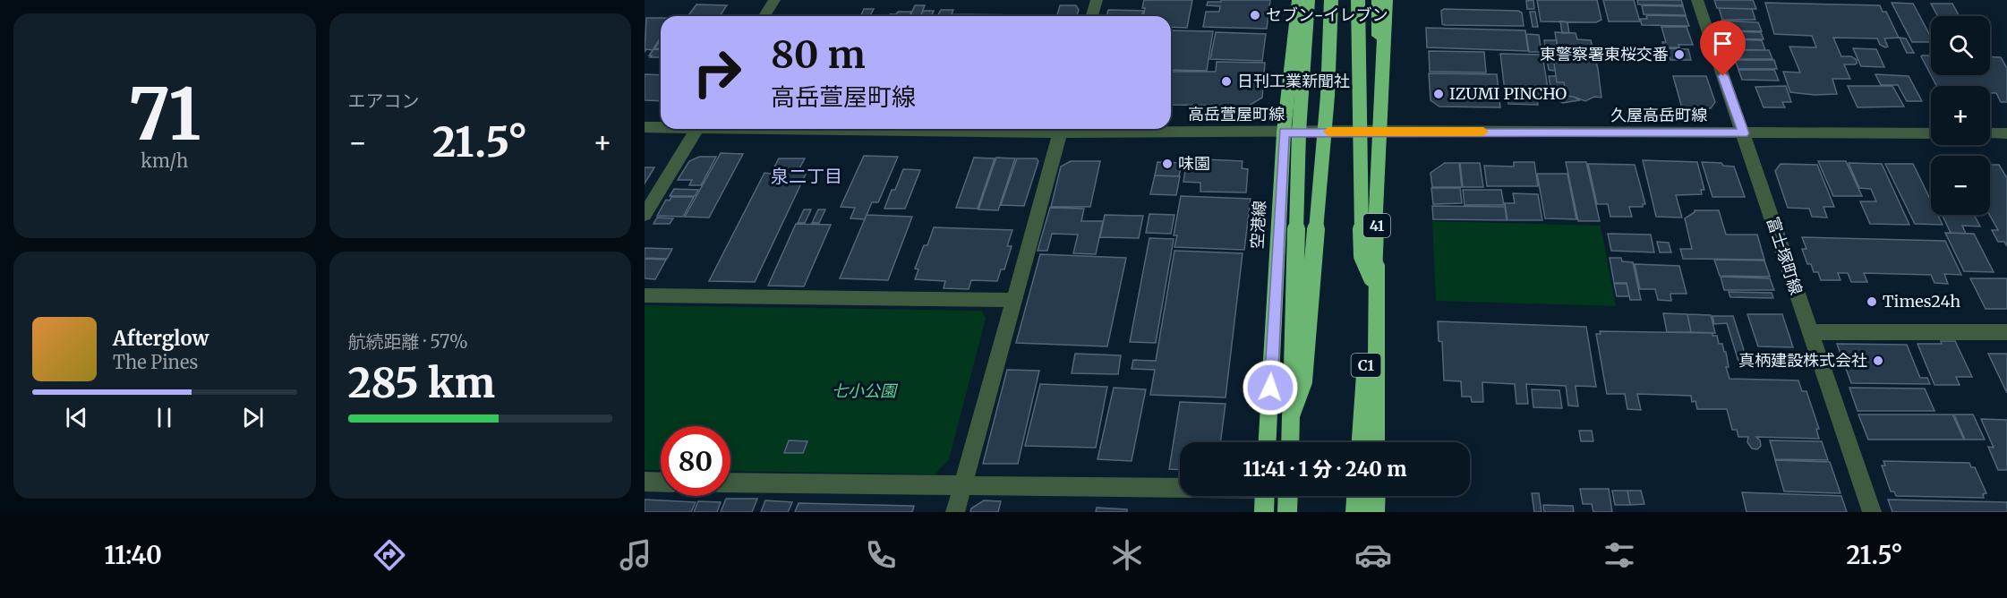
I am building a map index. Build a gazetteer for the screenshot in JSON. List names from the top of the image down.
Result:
{
  "streets": {
    "highway": ["空港線", "41", "C1"],
    "street": ["高岳萱屋町線", "久屋高岳町線", "富士塚町線"]
  },
  "crossings": [
    ["高岳萱屋町線", "久屋高岳町線"],
    ["高岳萱屋町線", "空港線"],
    ["高岳萱屋町線", "41"],
    ["久屋高岳町線", "41"],
    ["久屋高岳町線", "富士塚町線"]
  ],
  "districts": ["泉二丁目"],
  "parks": ["七小公園"],
  "places": [
    "セブン-イレブン",
    "東警察署東桜交番",
    "日刊工業新聞社",
    "IZUMI PINCHO",
    "味園",
    "Times24h",
    "真柄建設株式会社"
  ],
  "page": {
    "tile": [
      ["71", "km/h"],
      "エアコン",
      ["航続距離 · 57%", "285 km"]
    ],
    "map_buttons": ["+", "−"],
    "turn": ["80 m", "高岳萱屋町線"],
    "heat": ["−", "21.5°", "+"],
    "song": ["Afterglow", "The Pines"],
    "limit": "80",
    "trip": "11:41 · 1 分 · 240 m",
    "tabs": ["11:40", "21.5°"]
  }
}
